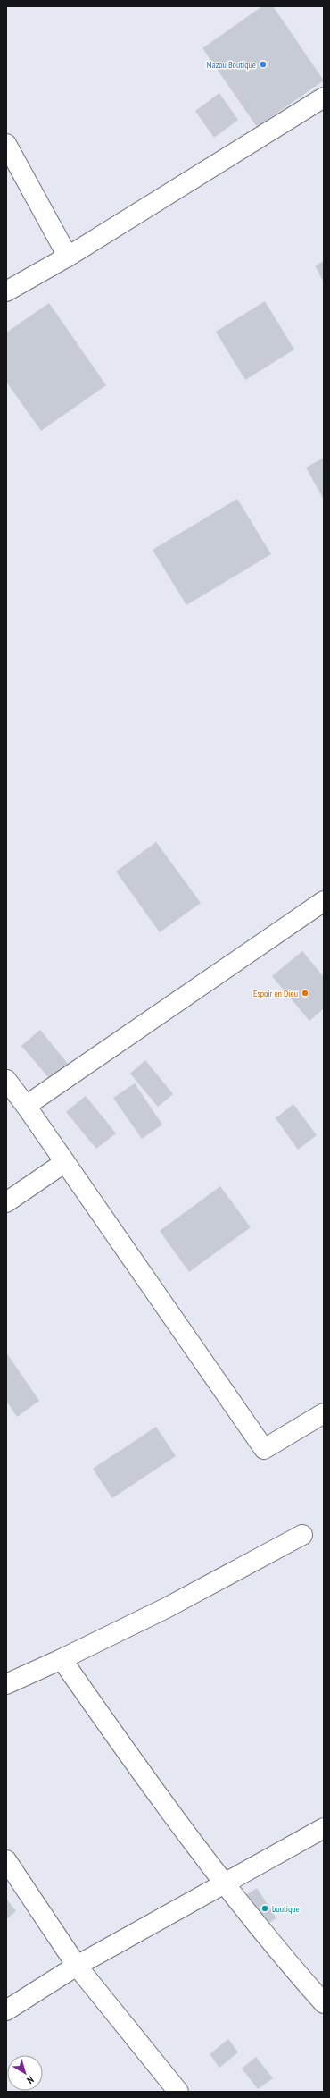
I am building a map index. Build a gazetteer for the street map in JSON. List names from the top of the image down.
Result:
{
  "places": ["Mazou Boutique", "Espoir en Dieu", "boutique"],
  "north": "bottom right"
}
